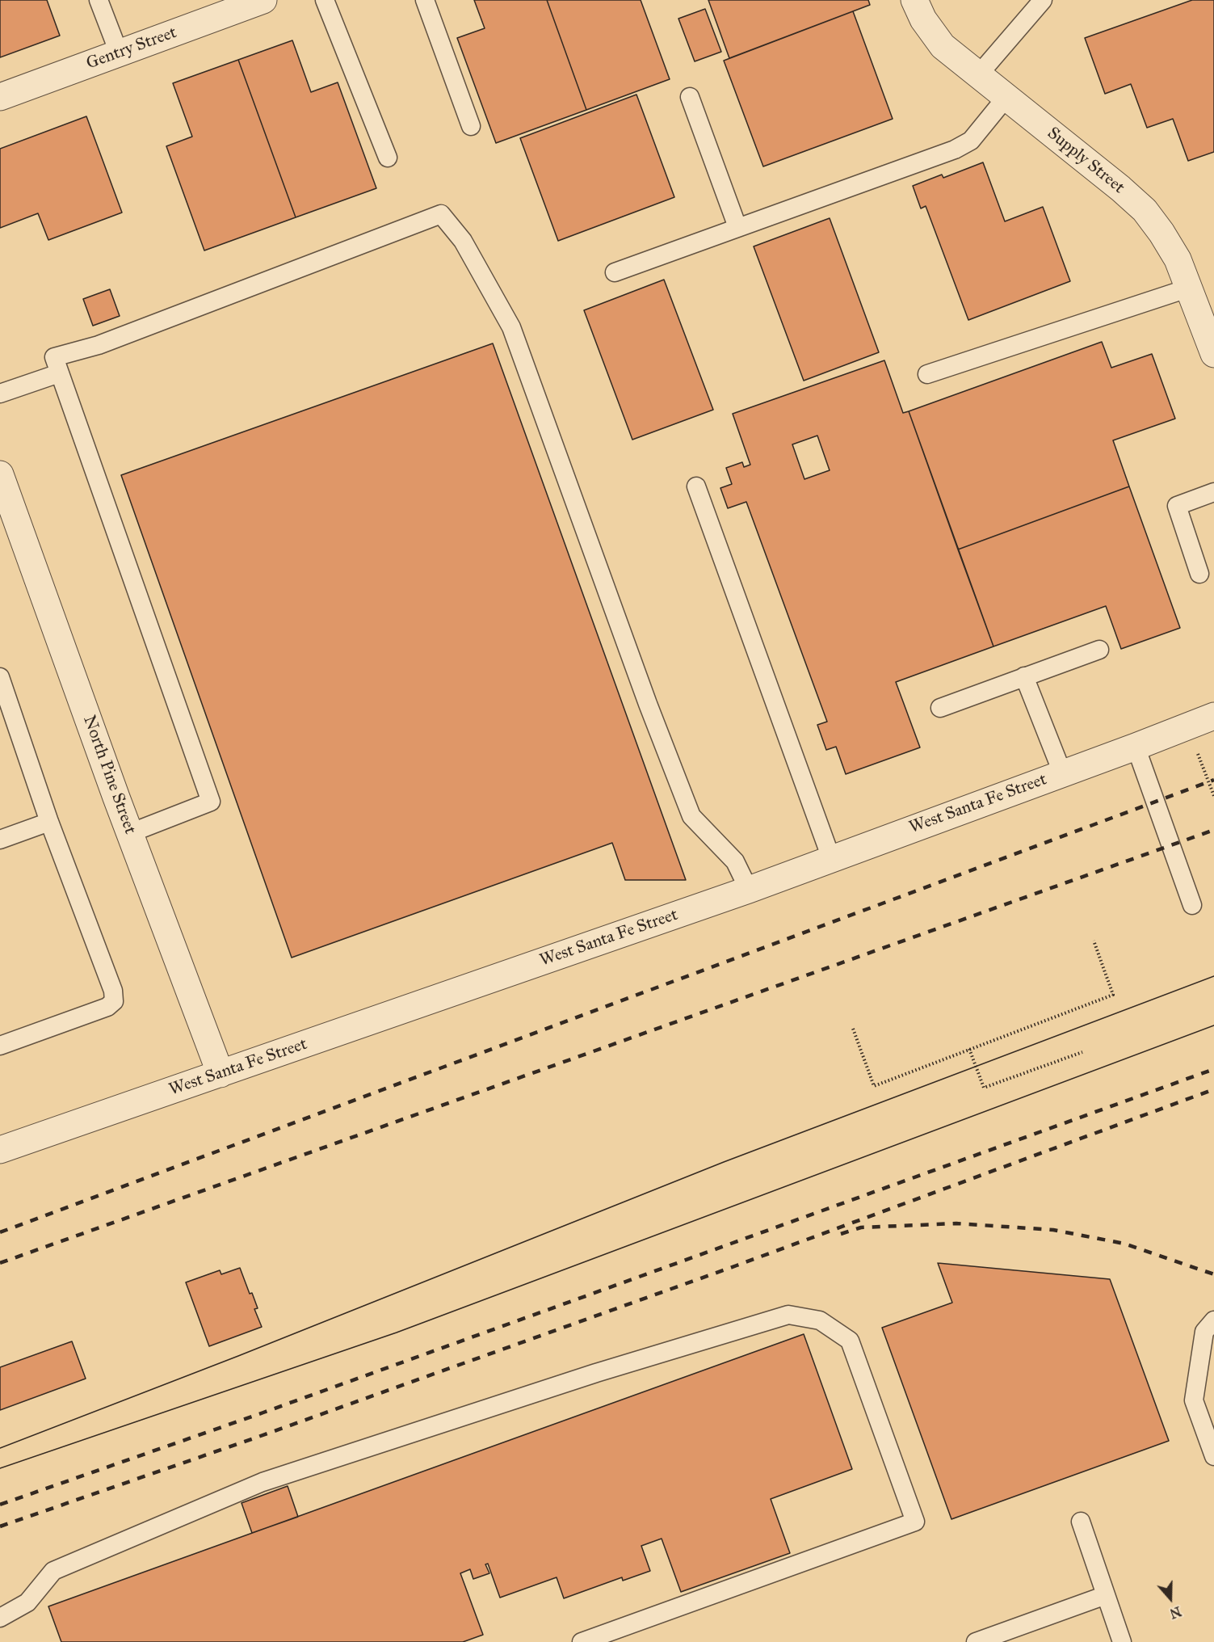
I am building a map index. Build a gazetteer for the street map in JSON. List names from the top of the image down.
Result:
{
  "streets": {
    "street": [
      "Gentry Street",
      "Supply Street",
      "North Pine Street",
      "West Santa Fe Street"
    ]
  },
  "crossings": [
    ["North Pine Street", "West Santa Fe Street"]
  ],
  "north": "bottom"
}
